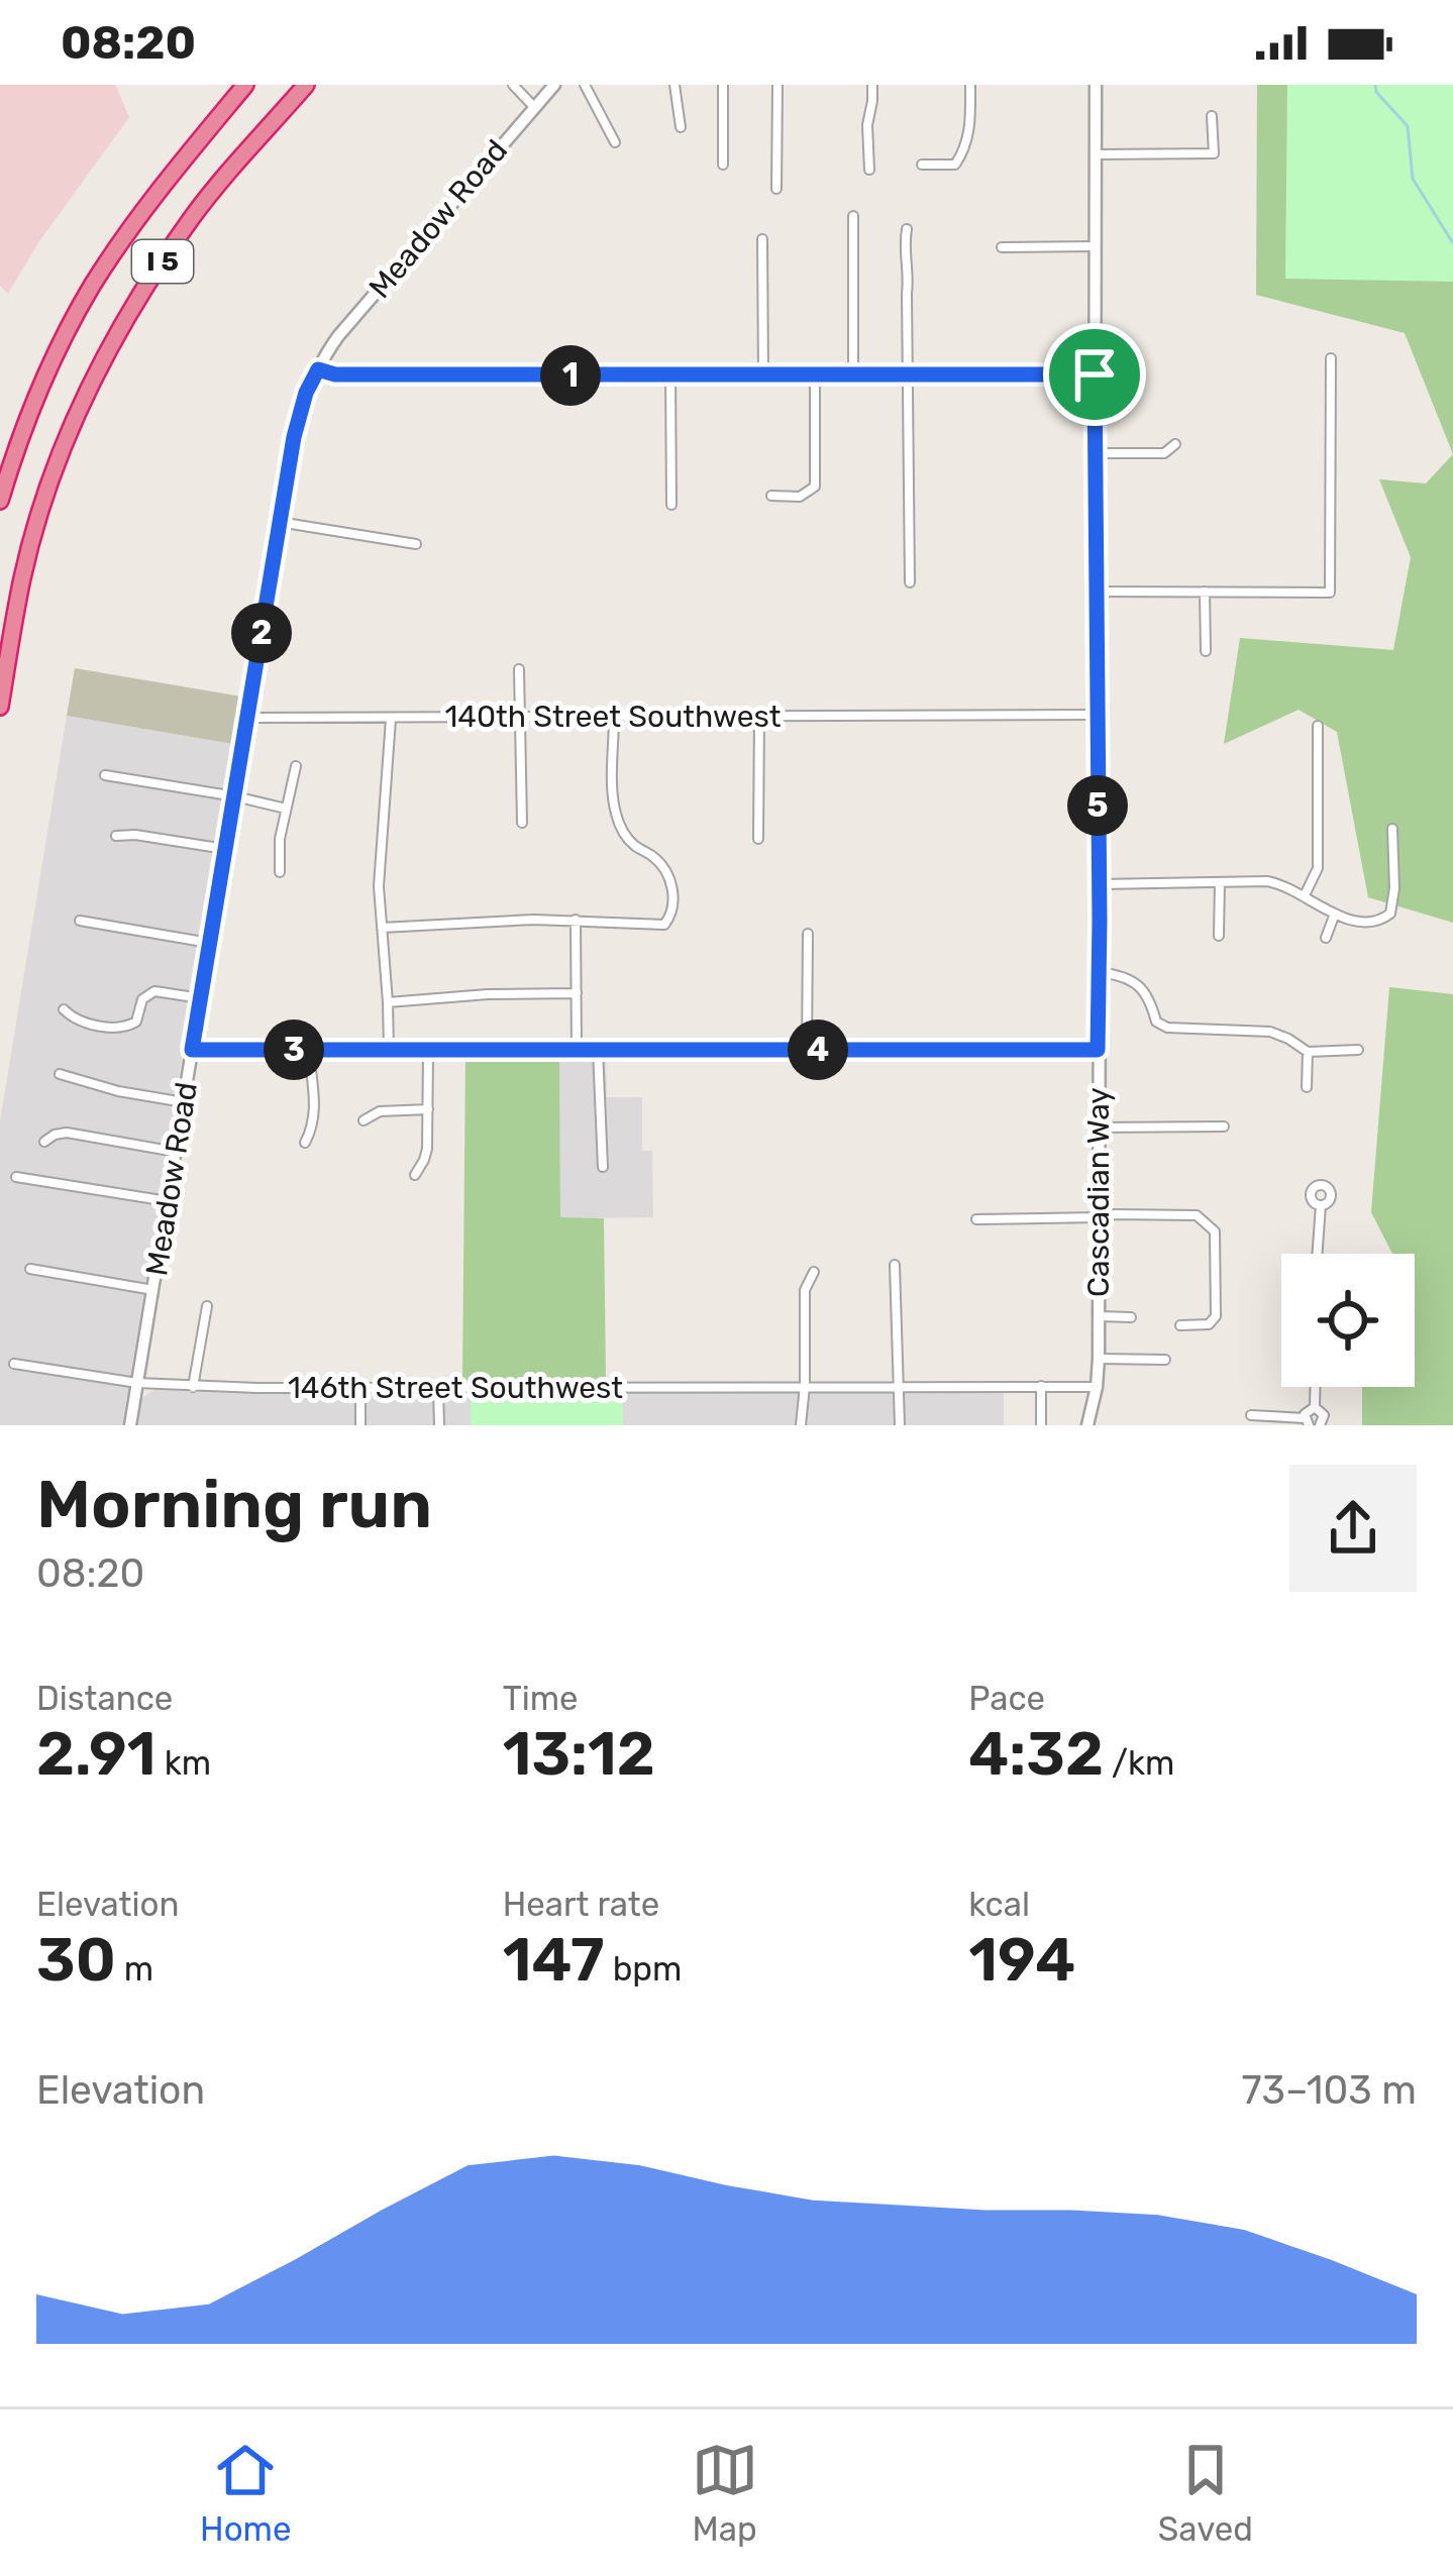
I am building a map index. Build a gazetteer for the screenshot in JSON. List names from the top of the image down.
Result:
{
  "streets": {
    "highway": ["I 5"],
    "street": [
      "Meadow Road",
      "140th Street Southwest",
      "Cascadian Way",
      "146th Street Southwest"
    ]
  },
  "crossings": [
    ["Meadow Road", "140th Street Southwest"],
    ["Meadow Road", "146th Street Southwest"],
    ["140th Street Southwest", "Cascadian Way"],
    ["Cascadian Way", "146th Street Southwest"]
  ],
  "page": {
    "status": "08:20",
    "pins": [
      "1",
      "2",
      "5",
      "3",
      "4"
    ],
    "heading": ["Morning run", "08:20"],
    "stats": [
      ["Distance", "2.91 km"],
      ["Time", "13:12"],
      ["Pace", "4:32 /km"],
      ["Elevation", "30 m"],
      ["Heart rate", "147 bpm"],
      ["kcal", "194"]
    ],
    "chart": ["Elevation", "73–103 m"],
    "tabs": ["Home", "Map", "Saved"]
  }
}
